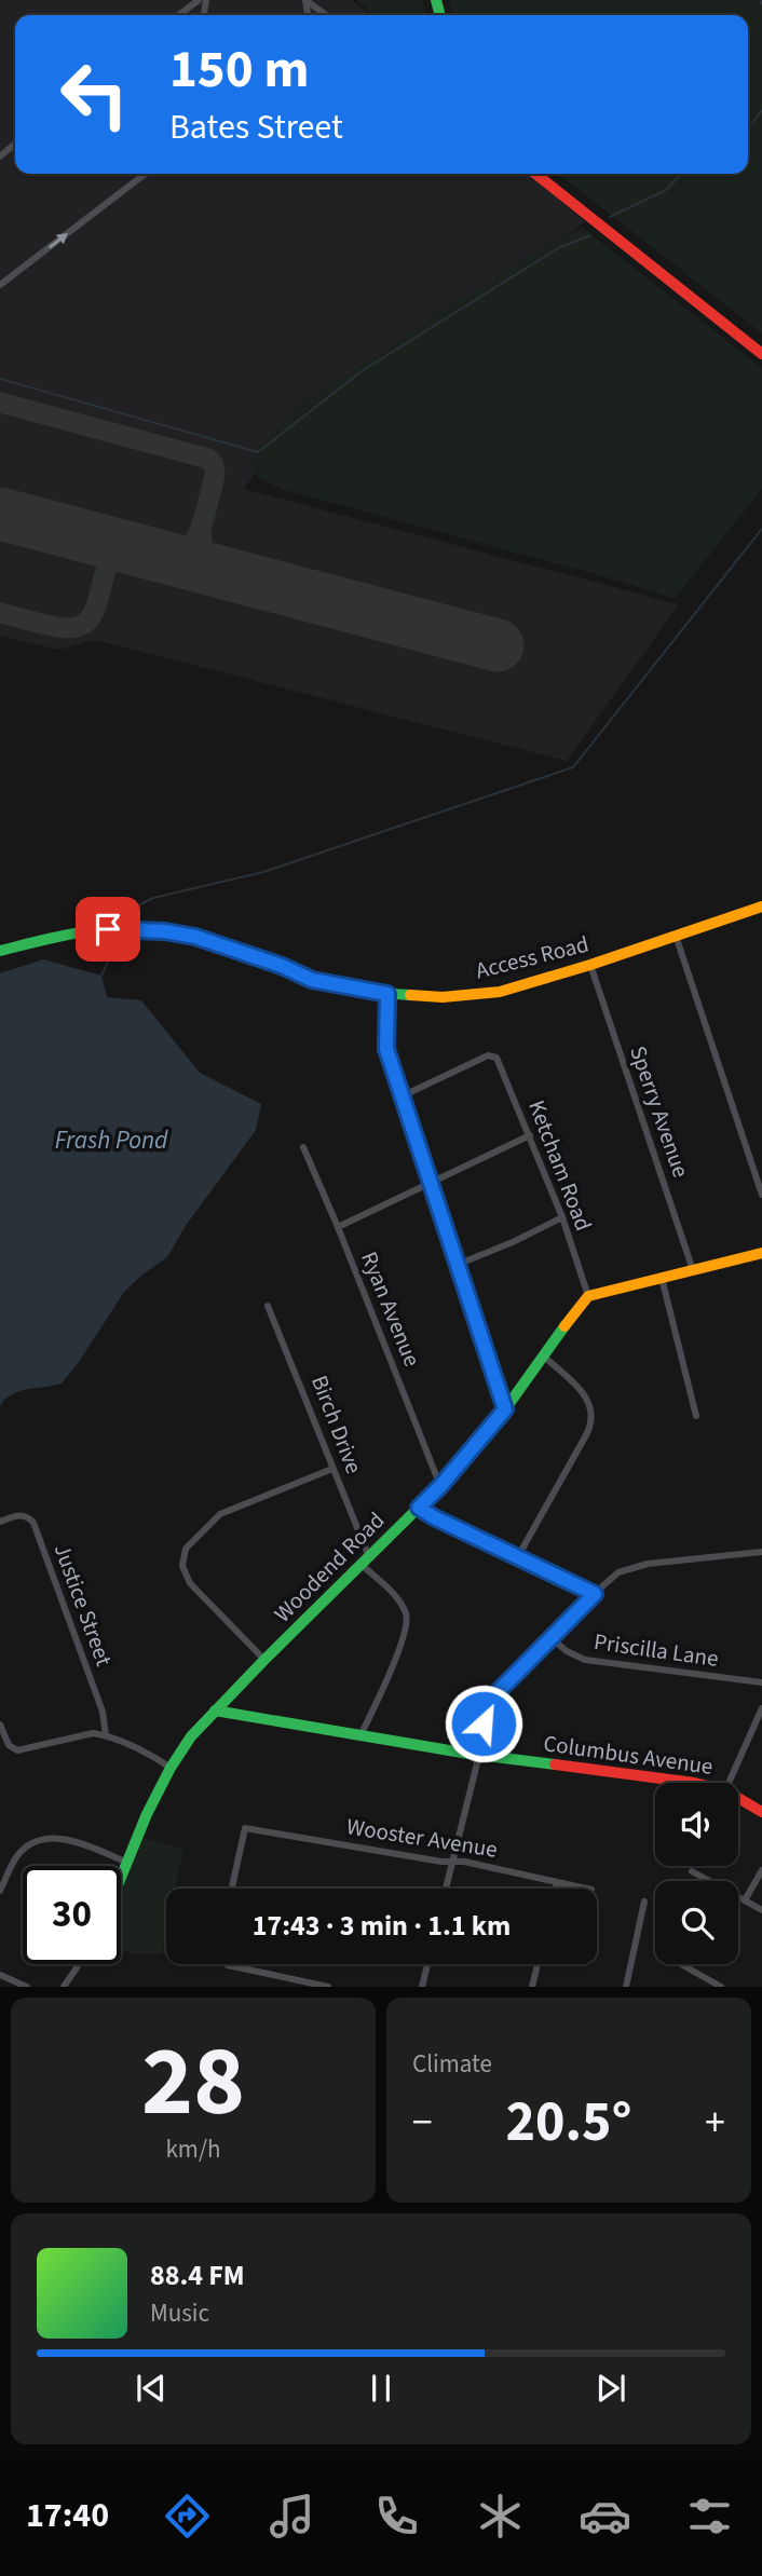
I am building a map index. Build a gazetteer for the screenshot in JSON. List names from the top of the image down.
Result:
{
  "streets": {
    "street": [
      "Access Road",
      "Sperry Avenue",
      "Ketcham Road",
      "Ryan Avenue",
      "Birch Drive",
      "Woodend Road",
      "Justice Street",
      "Priscilla Lane",
      "Columbus Avenue",
      "Wooster Avenue"
    ]
  },
  "crossings": [
    ["Access Road", "Sperry Avenue"],
    ["Ketcham Road", "Woodend Road"],
    ["Ryan Avenue", "Woodend Road"],
    ["Birch Drive", "Woodend Road"],
    ["Woodend Road", "Columbus Avenue"]
  ],
  "water": ["Frash Pond"],
  "page": {
    "turn": ["150 m", "Bates Street"],
    "limit": "30",
    "trip": "17:43 · 3 min · 1.1 km",
    "tile": [
      ["28", "km/h"],
      "Climate"
    ],
    "heat": ["−", "20.5°", "+"],
    "song": ["88.4 FM", "Music"],
    "tabs": "17:40"
  }
}
